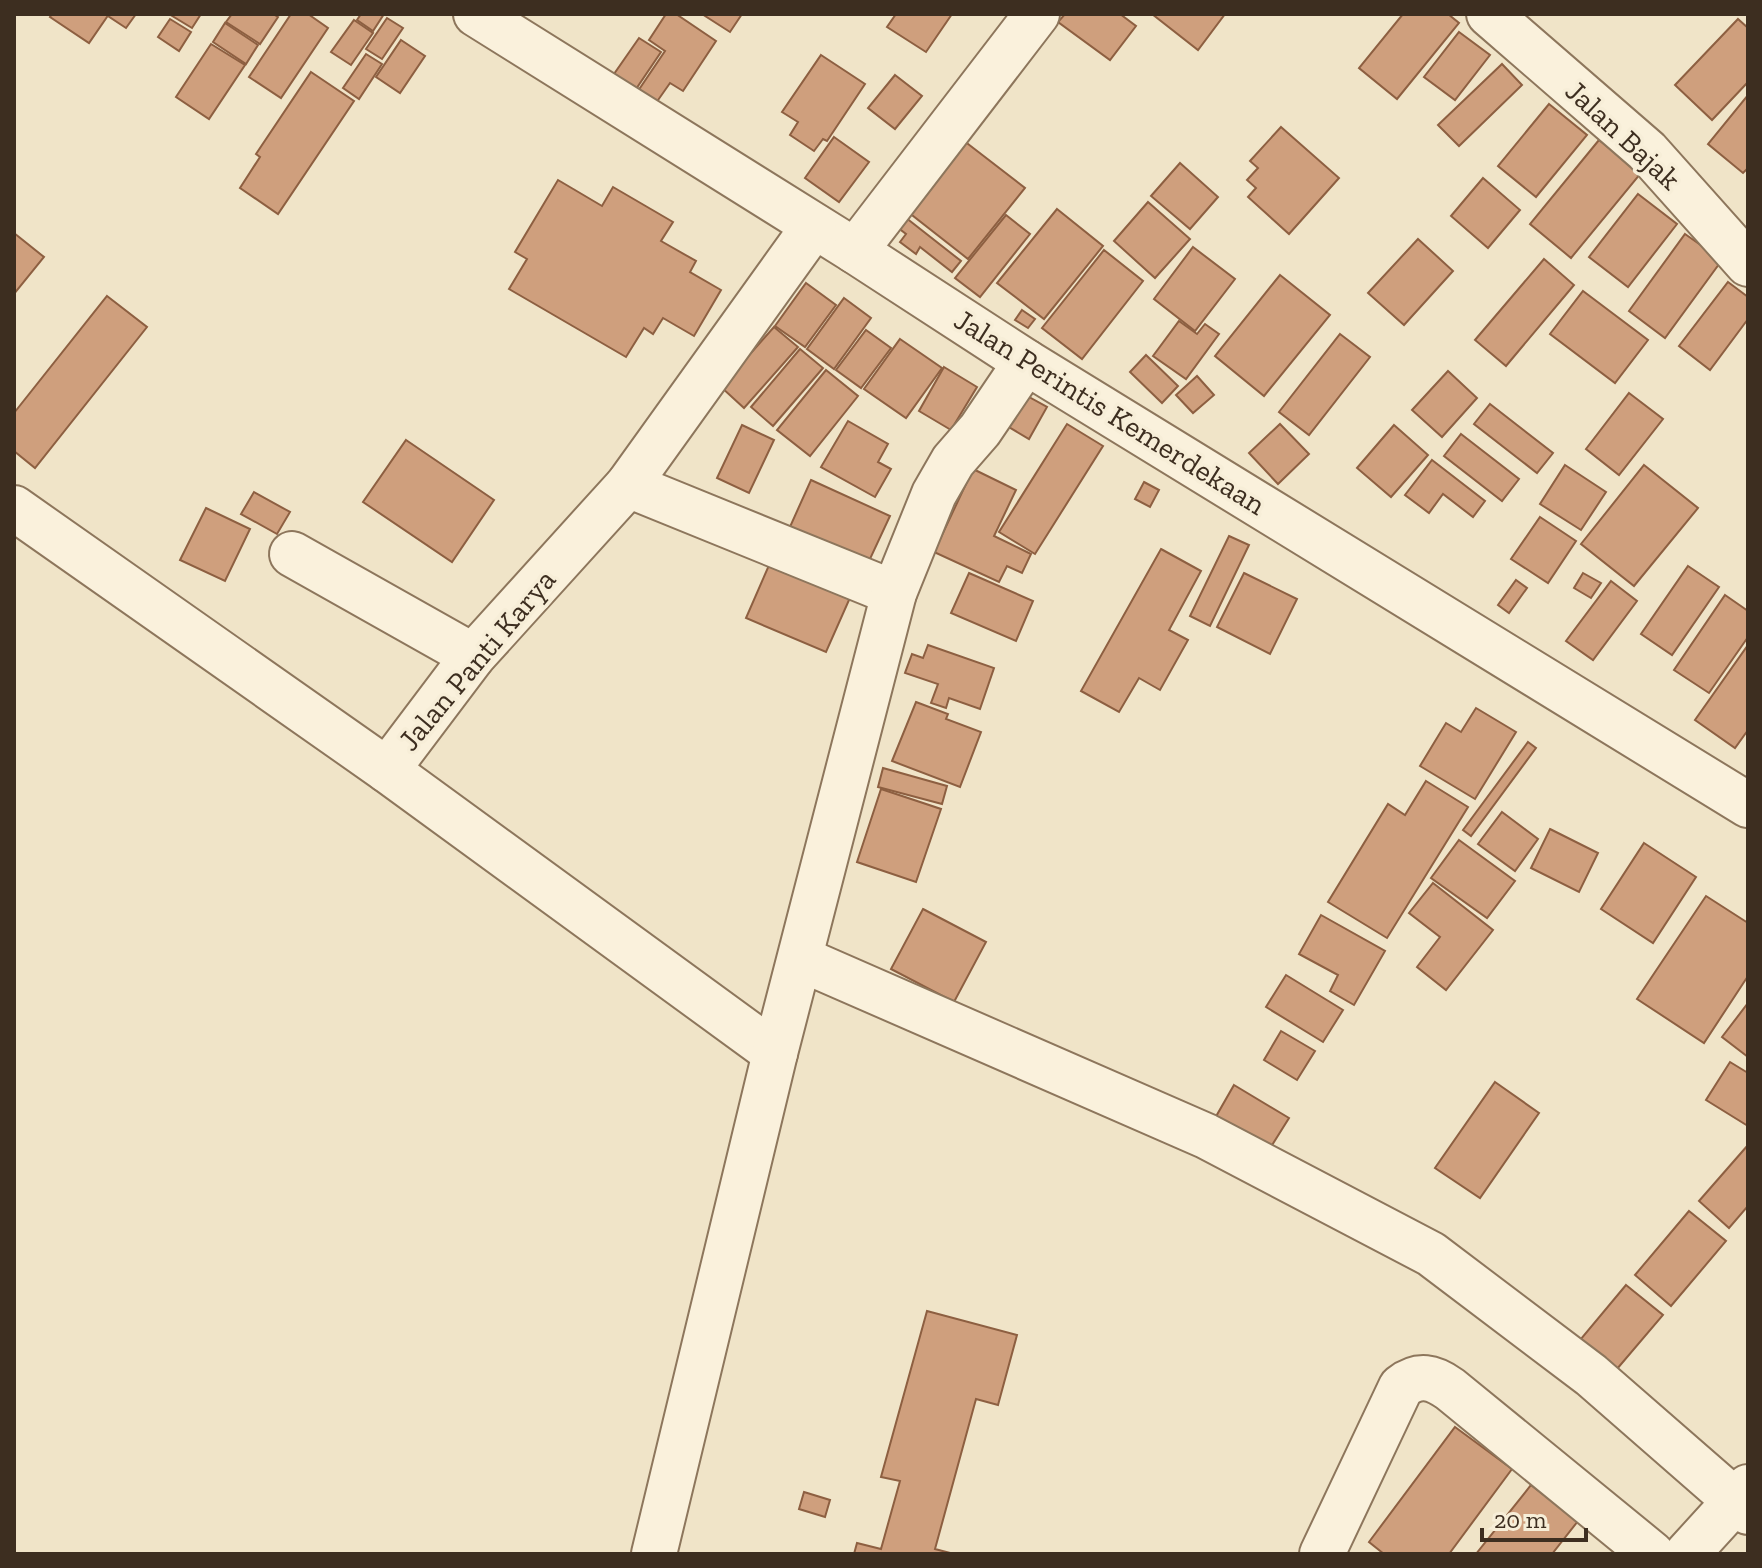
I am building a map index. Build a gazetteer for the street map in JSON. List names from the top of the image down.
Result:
{
  "streets": {
    "street": ["Jalan Bajak", "Jalan Perintis Kemerdekaan", "Jalan Panti Karya"]
  },
  "crossings": [
    ["Jalan Perintis Kemerdekaan", "Jalan Panti Karya"]
  ],
  "scale_bar": "20 m"
}
